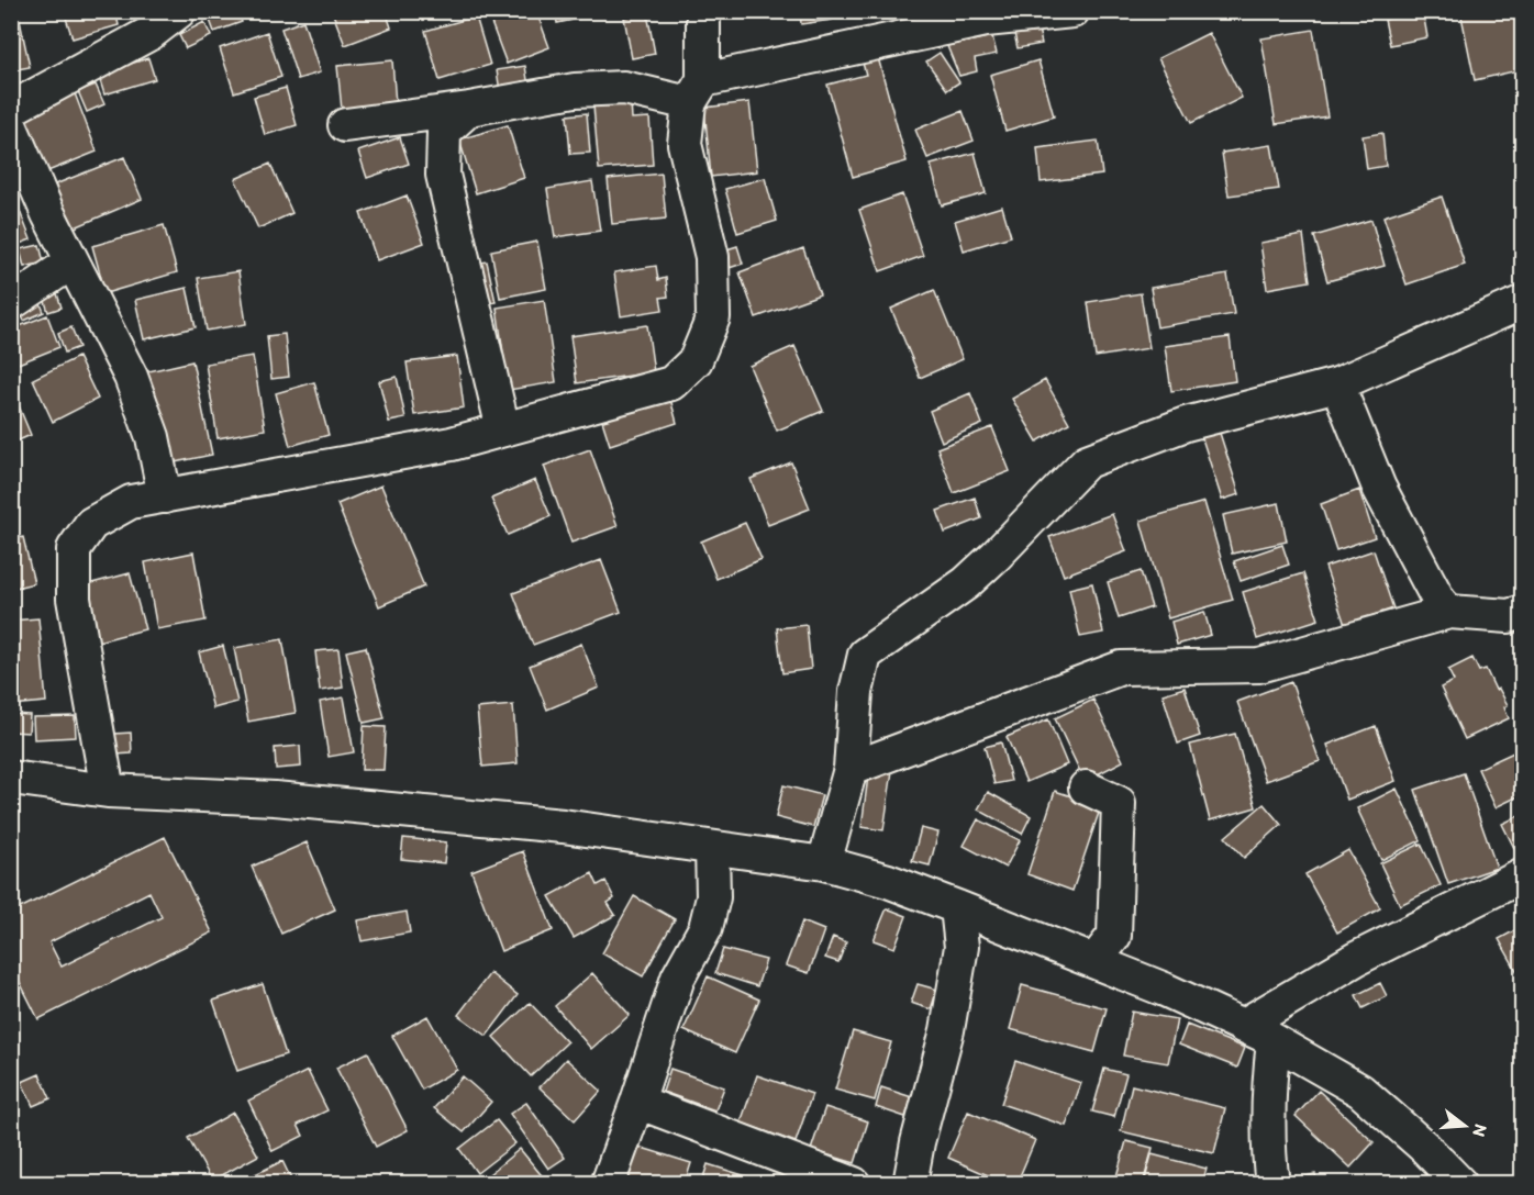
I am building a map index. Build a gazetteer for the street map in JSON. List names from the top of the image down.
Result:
{
  "north": "right"
}
